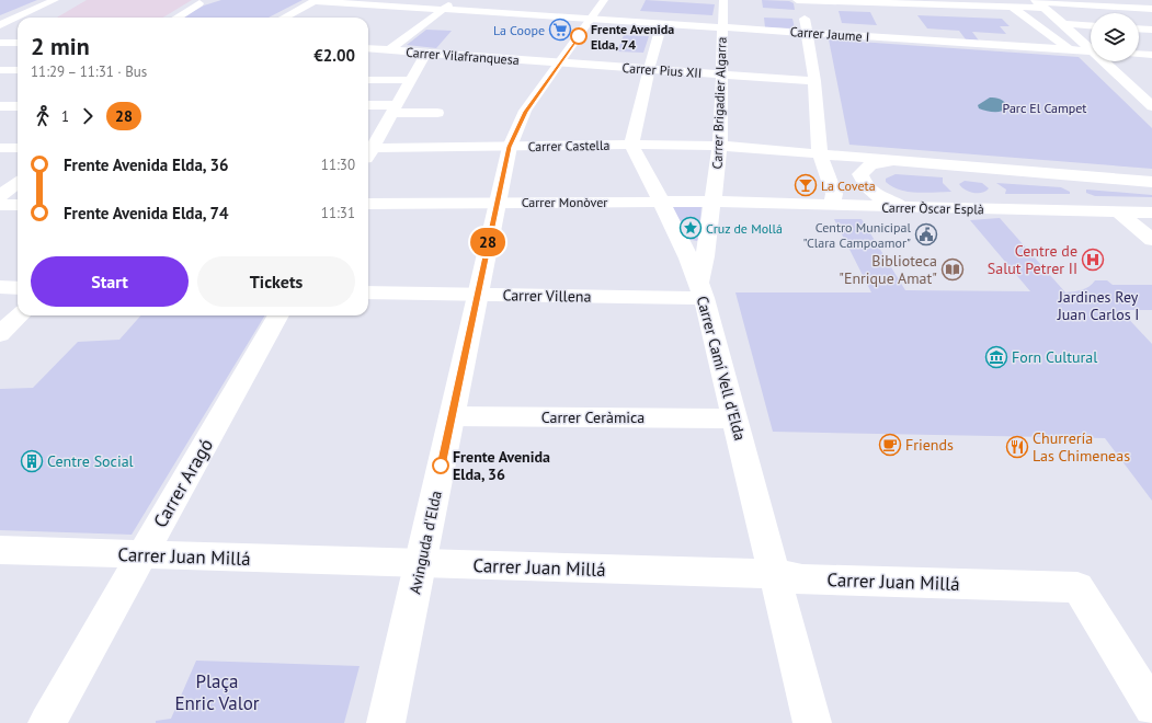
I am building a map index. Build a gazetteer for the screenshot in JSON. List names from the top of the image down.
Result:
{
  "streets": {
    "street": [
      "Carrer Jaume I",
      "Carrer Vilafranquesa",
      "Carrer Pius XII",
      "Carrer Brigadier Algarra",
      "Carrer Castella",
      "Carrer Monòver",
      "Carrer Òscar Esplà",
      "Carrer Villena",
      "Carrer Camí Vell d'Elda",
      "Carrer Ceràmica",
      "Carrer Aragó",
      "Avinguda d'Elda",
      "Carrer Juan Millá"
    ]
  },
  "crossings": [
    ["Carrer Jaume I", "Carrer Brigadier Algarra"],
    ["Carrer Jaume I", "Avinguda d'Elda"],
    ["Carrer Vilafranquesa", "Carrer Pius XII"],
    ["Carrer Vilafranquesa", "Avinguda d'Elda"],
    ["Carrer Pius XII", "Carrer Brigadier Algarra"],
    ["Carrer Pius XII", "Avinguda d'Elda"],
    ["Carrer Brigadier Algarra", "Carrer Castella"],
    ["Carrer Brigadier Algarra", "Carrer Monòver"],
    ["Carrer Brigadier Algarra", "Carrer Òscar Esplà"],
    ["Carrer Brigadier Algarra", "Carrer Villena"],
    ["Carrer Brigadier Algarra", "Carrer Camí Vell d'Elda"],
    ["Carrer Castella", "Carrer Camí Vell d'Elda"],
    ["Carrer Castella", "Avinguda d'Elda"],
    ["Carrer Monòver", "Carrer Òscar Esplà"],
    ["Carrer Monòver", "Carrer Camí Vell d'Elda"],
    ["Carrer Monòver", "Avinguda d'Elda"],
    ["Carrer Villena", "Carrer Camí Vell d'Elda"],
    ["Carrer Villena", "Avinguda d'Elda"],
    ["Carrer Camí Vell d'Elda", "Carrer Ceràmica"],
    ["Carrer Camí Vell d'Elda", "Carrer Juan Millá"],
    ["Carrer Ceràmica", "Avinguda d'Elda"],
    ["Carrer Aragó", "Carrer Juan Millá"],
    ["Avinguda d'Elda", "Carrer Juan Millá"]
  ],
  "parks": ["Parc El Campet", "Jardines Rey Juan Carlos I", "Plaça Enric Valor"],
  "places": {
    "supermarket": ["La Coope"],
    "other": ["Frente Avenida Elda, 74", "Frente Avenida Elda, 36"],
    "bar": ["La Coveta"],
    "place": ["Cruz de Mollá"],
    "public building": ["Centro Municipal \"Clara Campoamor\""],
    "hospital": ["Centre de Salut Petrer II"],
    "library": ["Biblioteca \"Enrique Amat\""],
    "museum": ["Forn Cultural"],
    "cafe": ["Friends"],
    "restaurant": ["Churrería Las Chimeneas"],
    "building": ["Centre Social"]
  },
  "lines": ["bus line 28"],
  "page": {
    "on_map": "28",
    "heading": ["2 min", "11:29 – 11:31 · Bus", "€2.00"],
    "legs": ["1", "28"],
    "list": [
      {
        "name": "Frente Avenida Elda, 36",
        "value": "11:30"
      },
      {
        "name": "Frente Avenida Elda, 74",
        "value": "11:31"
      }
    ],
    "buttons": ["Start", "Tickets"]
  }
}
